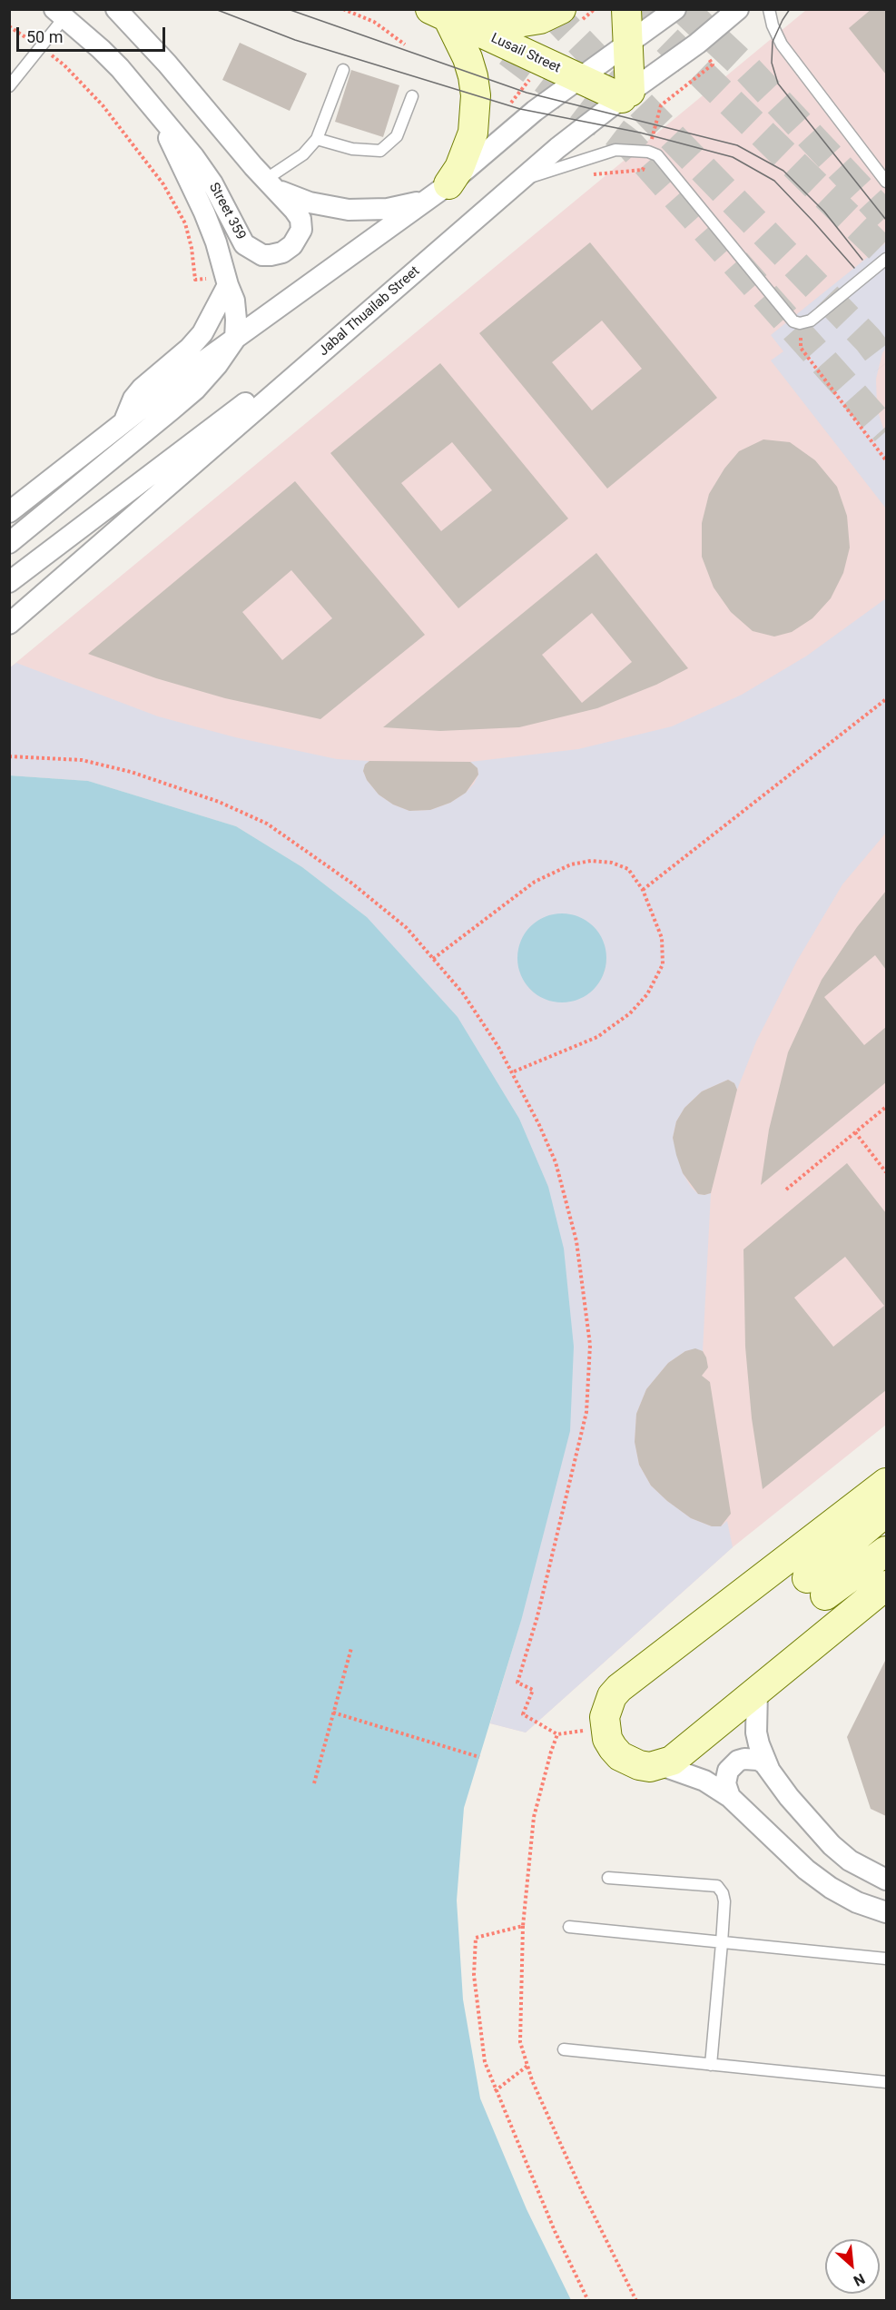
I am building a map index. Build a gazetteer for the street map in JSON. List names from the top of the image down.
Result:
{
  "streets": {
    "street": ["Lusail Street", "Street 359", "Jabal Thuailab Street"]
  },
  "crossings": [
    ["Lusail Street", "Jabal Thuailab Street"]
  ],
  "scale_bar": "50 m",
  "north": "bottom right"
}
